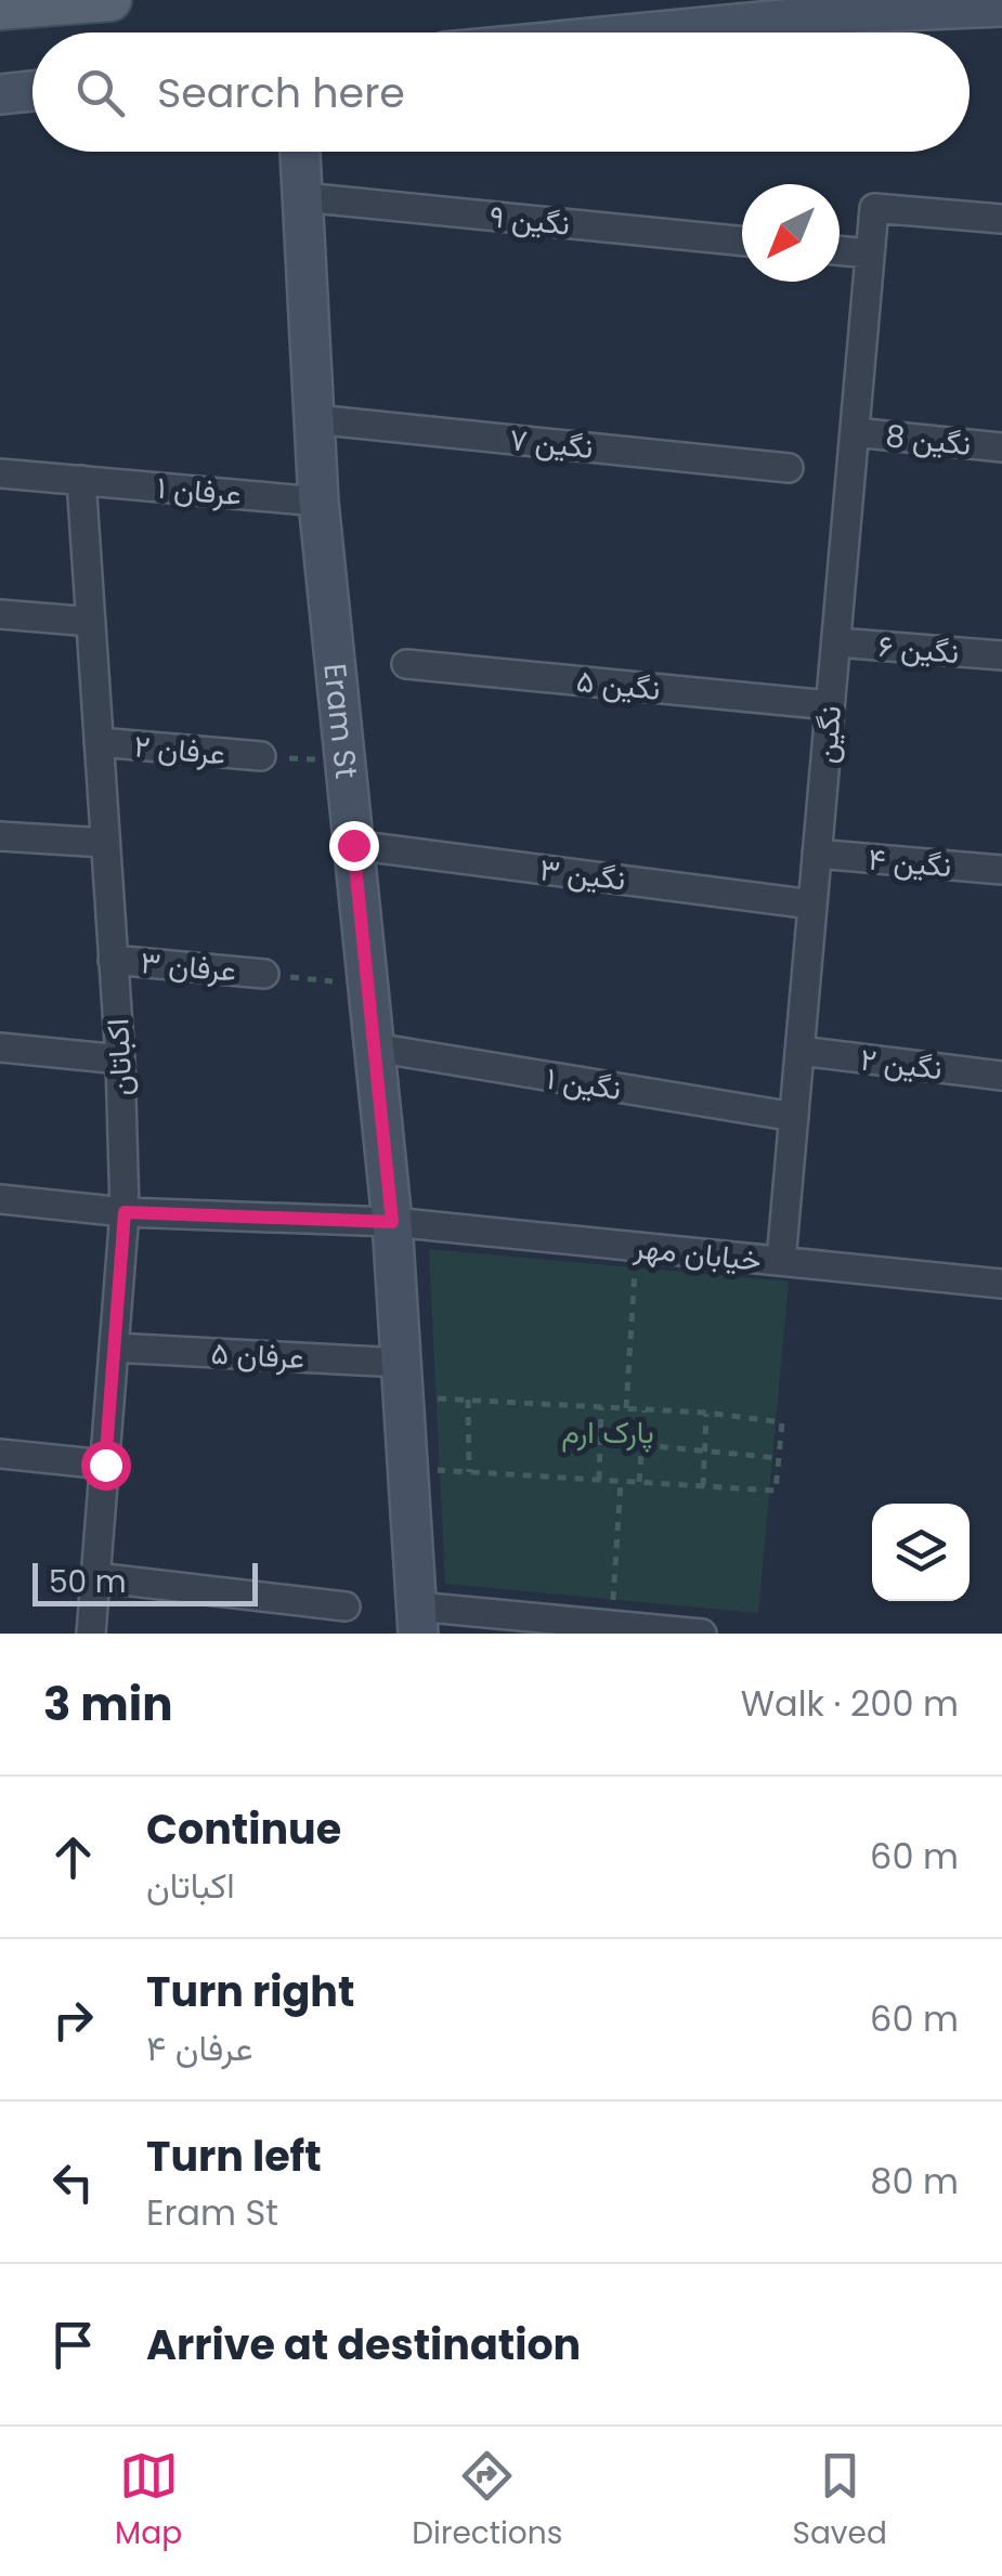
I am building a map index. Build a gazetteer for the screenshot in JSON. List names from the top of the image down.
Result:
{
  "streets": {
    "street": [
      "نگین ۹",
      "نگین 8",
      "نگین ۷",
      "عرفان ۱",
      "نگین ۶",
      "نگین ۵",
      "Eram St",
      "نگین",
      "عرفان ۲",
      "نگین ۴",
      "نگین ۳",
      "عرفان ۳",
      "اکباتان",
      "نگین ۲",
      "نگین ۱",
      "خیابان مهر",
      "عرفان ۵"
    ]
  },
  "crossings": [
    ["نگین ۹", "Eram St"],
    ["نگین 8", "نگین"],
    ["نگین ۷", "Eram St"],
    ["عرفان ۱", "Eram St"],
    ["عرفان ۱", "اکباتان"],
    ["نگین ۶", "نگین"],
    ["نگین ۵", "نگین"],
    ["Eram St", "نگین ۳"],
    ["Eram St", "نگین ۱"],
    ["Eram St", "خیابان مهر"],
    ["Eram St", "عرفان ۵"],
    ["نگین", "نگین ۴"],
    ["نگین", "نگین ۳"],
    ["نگین", "نگین ۲"],
    ["نگین", "نگین ۱"],
    ["نگین", "خیابان مهر"],
    ["عرفان ۲", "اکباتان"],
    ["عرفان ۳", "اکباتان"],
    ["اکباتان", "خیابان مهر"],
    ["اکباتان", "عرفان ۵"]
  ],
  "parks": ["پارک ارم"],
  "scale_bar": "50 m",
  "north": "bottom left",
  "page": {
    "search": "Search here",
    "scale": "50 m",
    "heading": ["3 min", "Walk · 200 m"],
    "list": [
      ["Continue", "اکباتان", "60 m"],
      ["Turn right", "عرفان ۴", "60 m"],
      ["Turn left", "Eram St", "80 m"],
      "Arrive at destination"
    ],
    "nav": ["Map", "Directions", "Saved"]
  }
}
